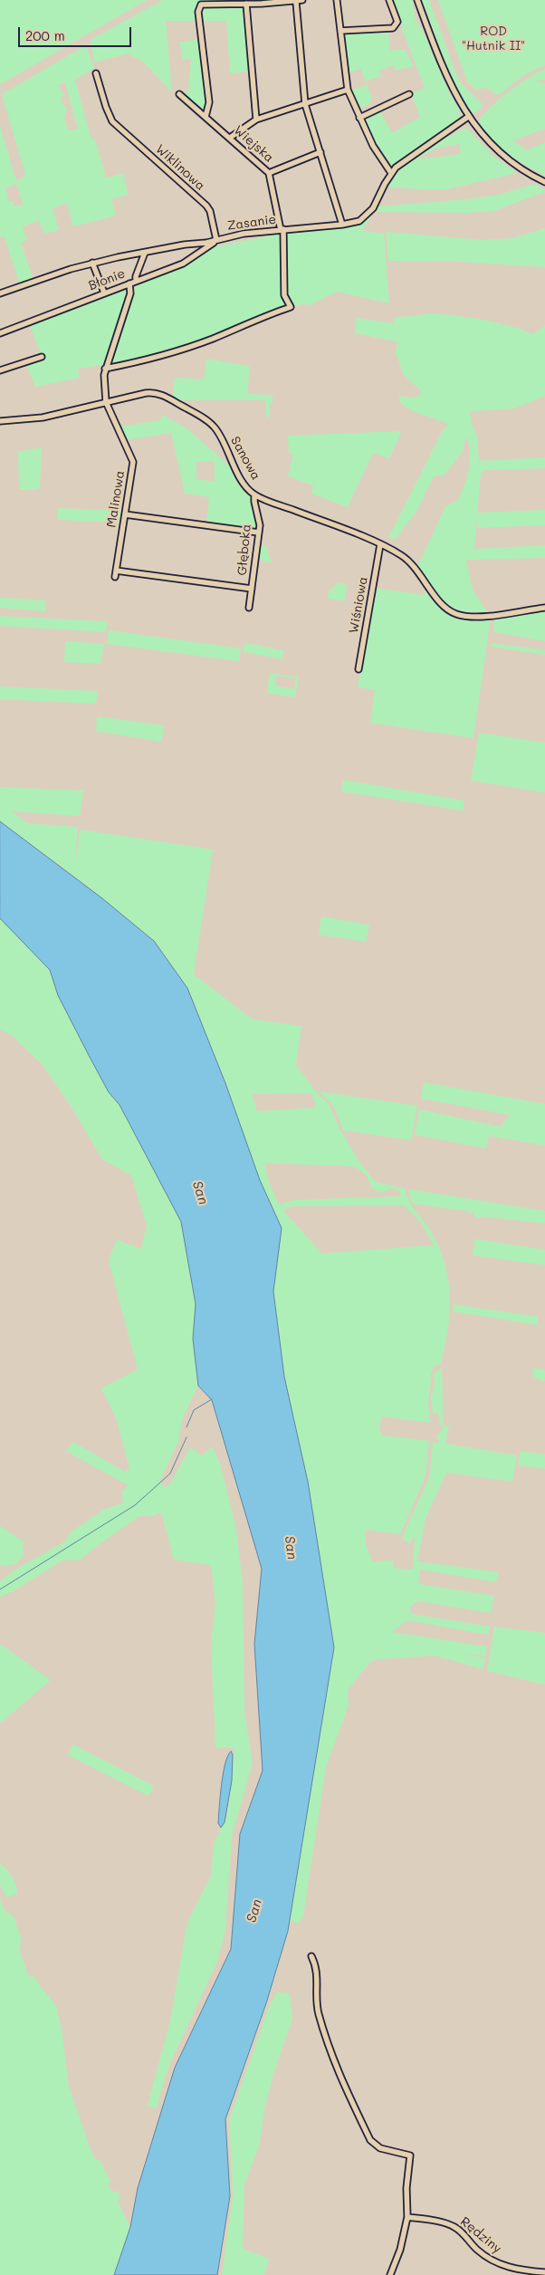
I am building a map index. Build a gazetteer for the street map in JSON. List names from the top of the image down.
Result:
{
  "streets": {
    "street": [
      "Wiejska",
      "Wiklinowa",
      "Zasanie",
      "Błonie",
      "Sanowa",
      "Malinowa",
      "Głęboka",
      "Wiśniowa",
      "Rędziny"
    ]
  },
  "crossings": [
    ["Wiejska", "Zasanie"],
    ["Wiklinowa", "Zasanie"],
    ["Wiklinowa", "Błonie"],
    ["Zasanie", "Błonie"],
    ["Sanowa", "Malinowa"],
    ["Sanowa", "Głęboka"],
    ["Sanowa", "Wiśniowa"]
  ],
  "water": ["San"],
  "parks": ["ROD \"Hutnik II\""],
  "scale_bar": "200 m"
}
